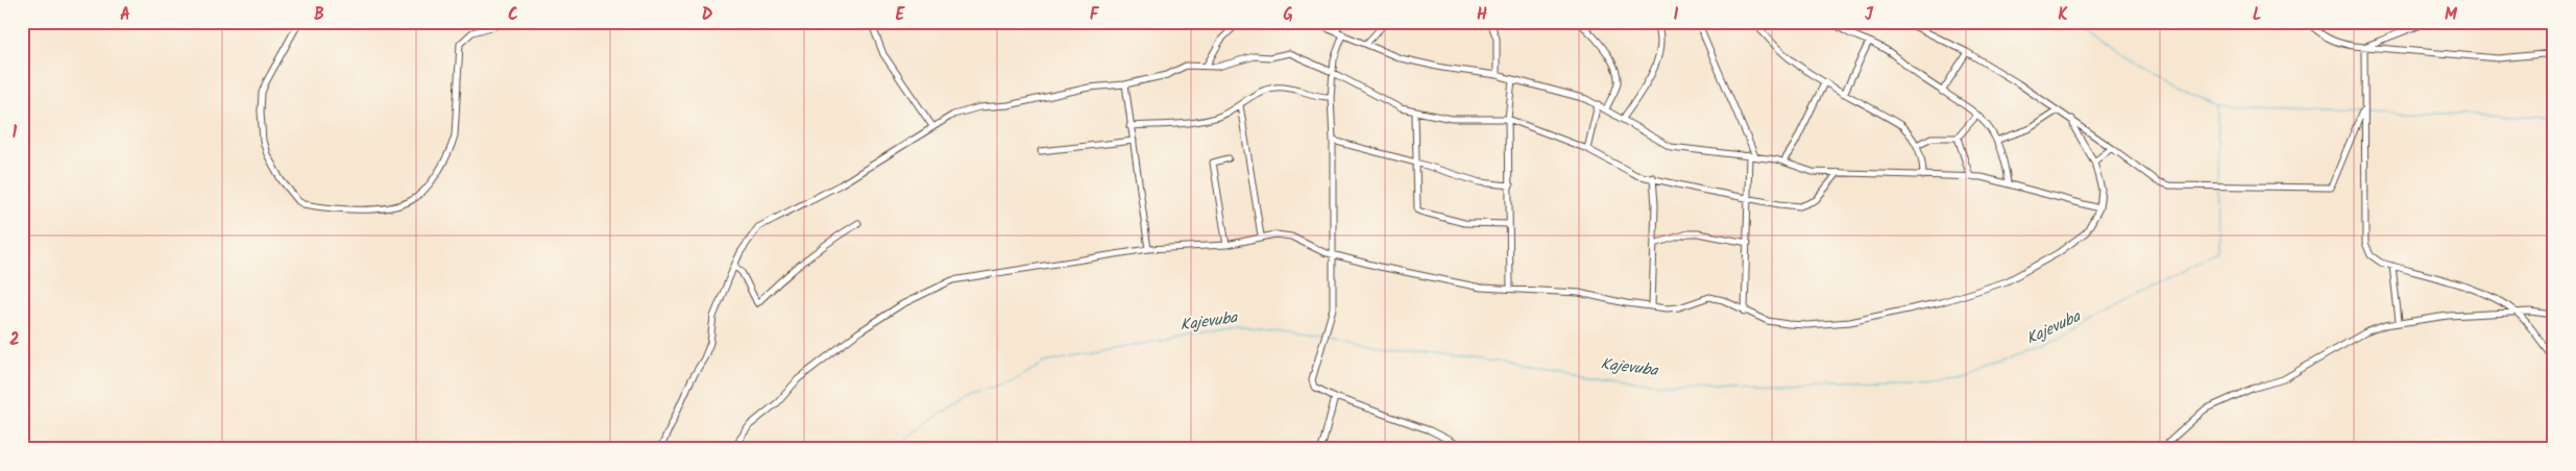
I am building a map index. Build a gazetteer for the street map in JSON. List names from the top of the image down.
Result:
{
  "water": ["Kajevuba"],
  "grid": {
    "columns": [
      "A",
      "B",
      "C",
      "D",
      "E",
      "F",
      "G",
      "H",
      "I",
      "J",
      "K",
      "L",
      "M"
    ],
    "rows": ["1", "2"]
  }
}
